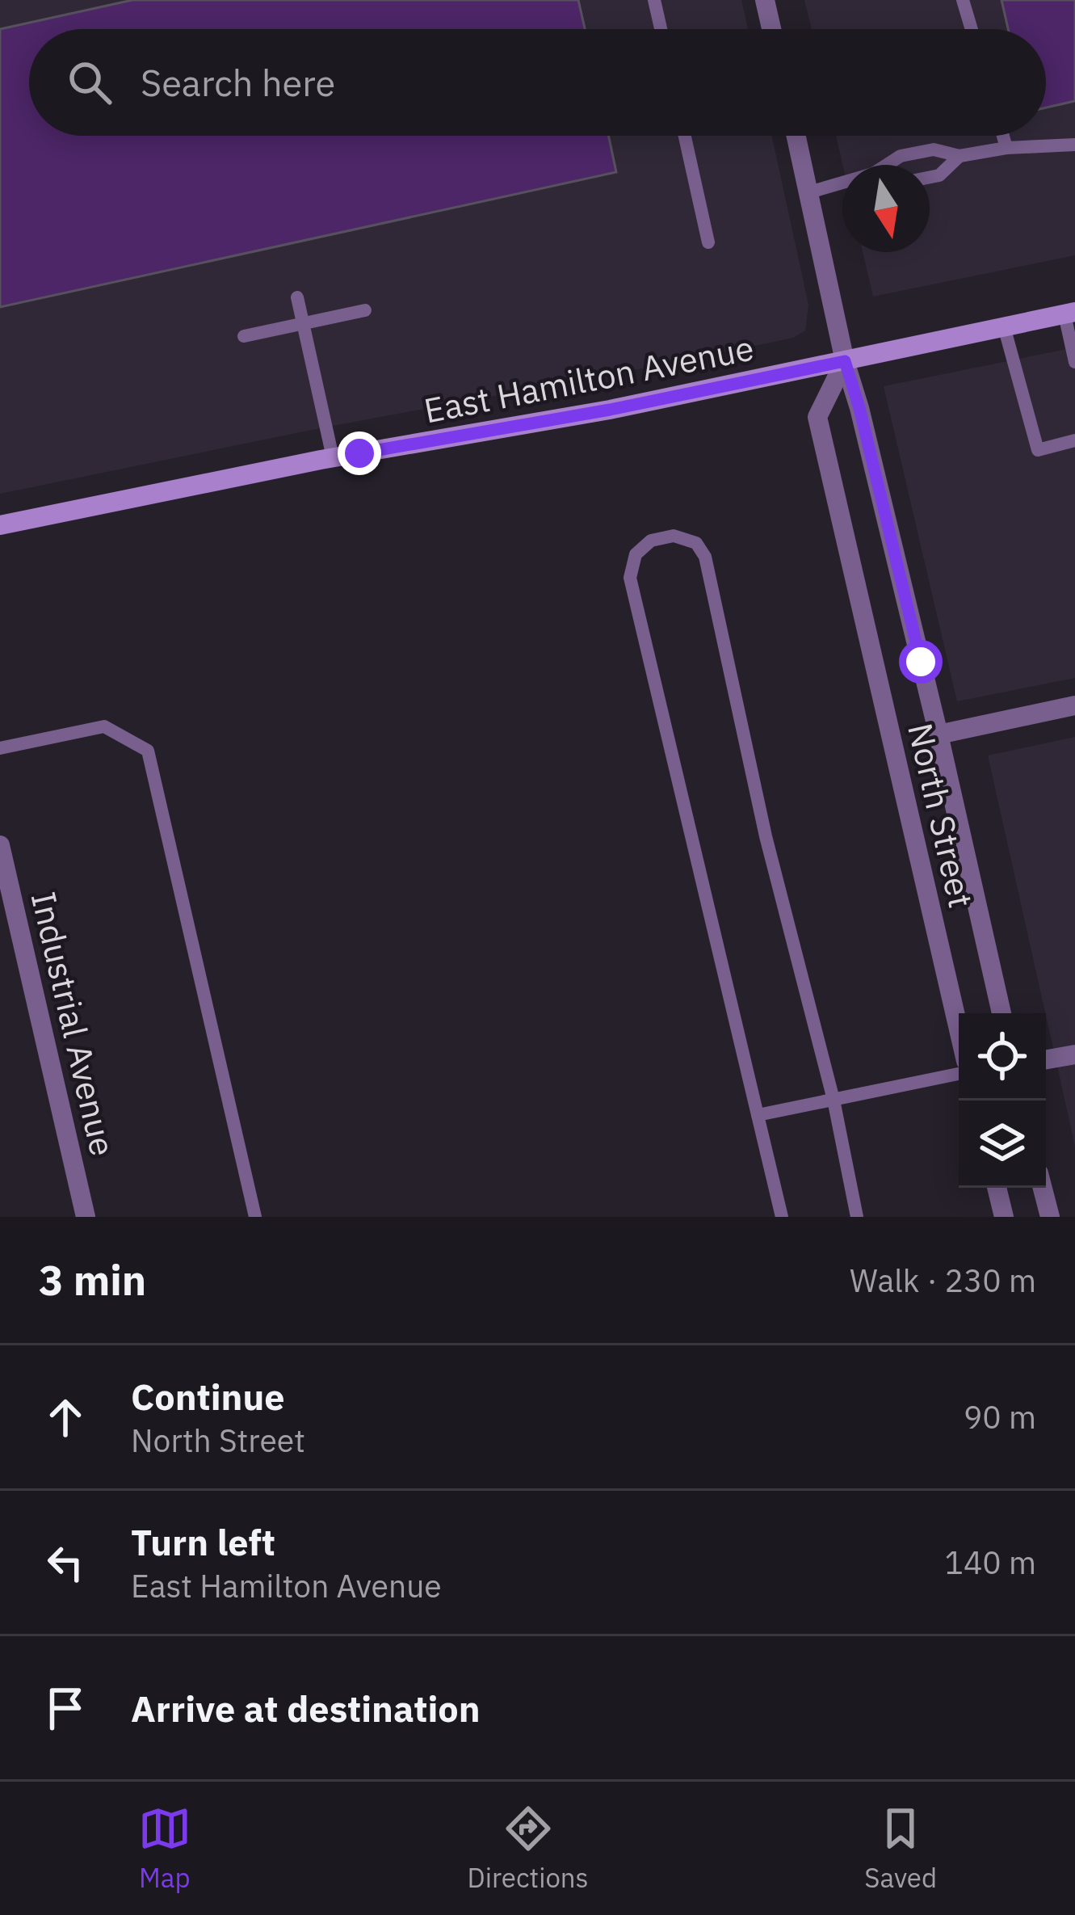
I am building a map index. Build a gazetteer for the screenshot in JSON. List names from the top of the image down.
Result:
{
  "streets": {
    "main road": ["East Hamilton Avenue"],
    "street": ["North Street", "Industrial Avenue"]
  },
  "crossings": [
    ["East Hamilton Avenue", "North Street"]
  ],
  "north": "bottom",
  "page": {
    "search": "Search here",
    "heading": ["3 min", "Walk · 230 m"],
    "list": [
      ["Continue", "North Street", "90 m"],
      ["Turn left", "East Hamilton Avenue", "140 m"],
      "Arrive at destination"
    ],
    "nav": ["Map", "Directions", "Saved"]
  }
}
